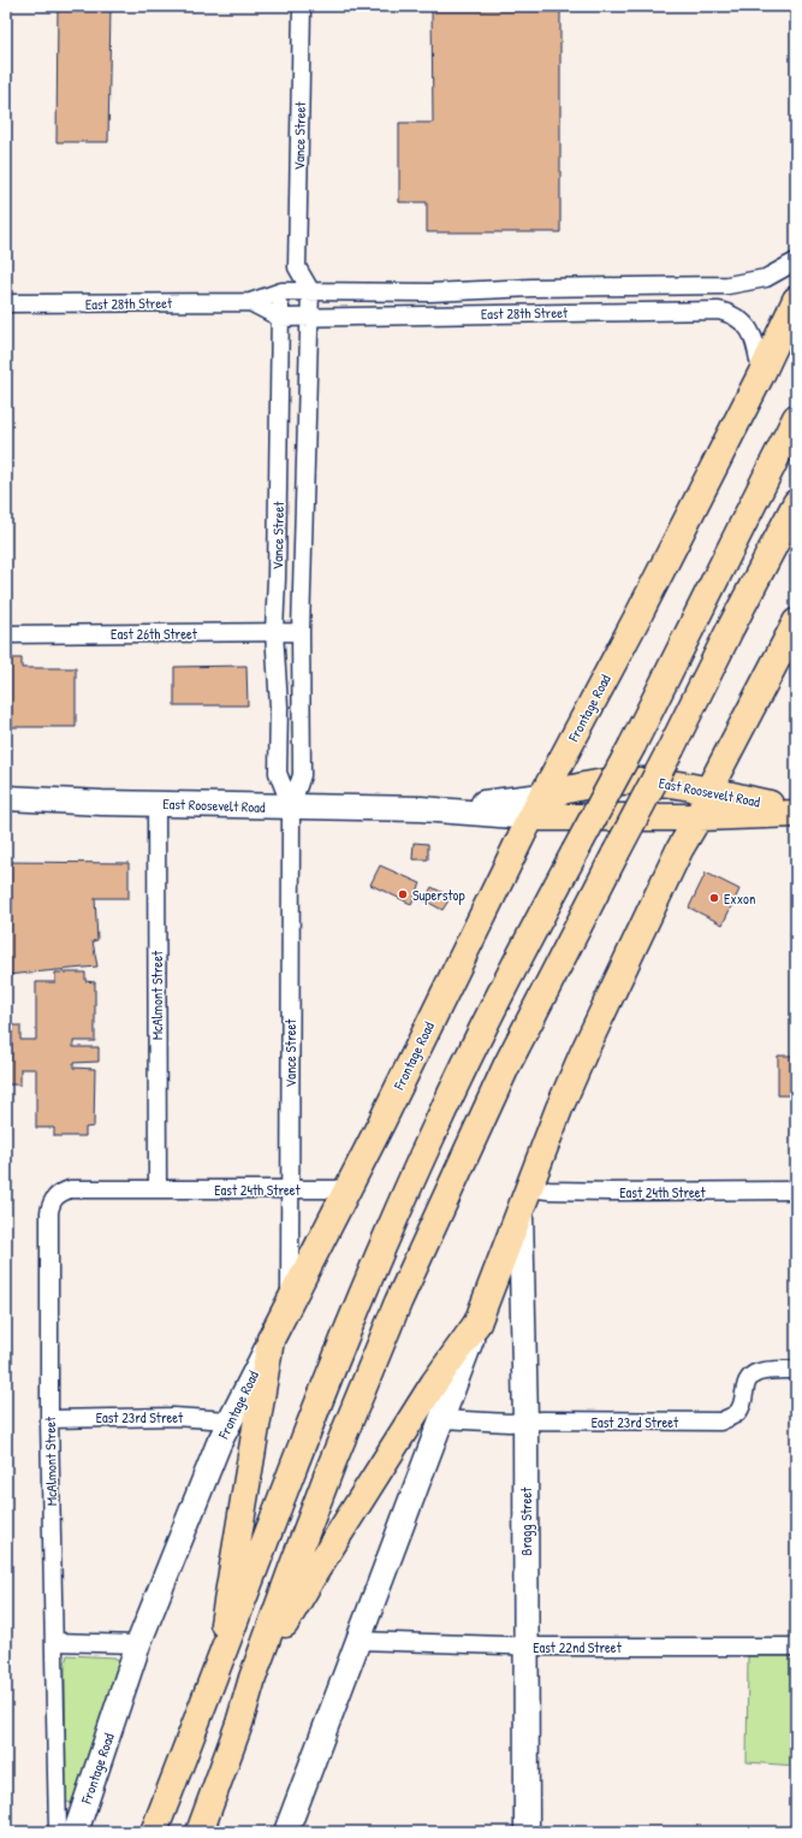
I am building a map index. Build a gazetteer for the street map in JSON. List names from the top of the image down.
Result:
{
  "streets": {
    "main road": ["Frontage Road", "East Roosevelt Road", "Bragg Street"],
    "street": [
      "Vance Street",
      "East 28th Street",
      "East 26th Street",
      "McAlmont Street",
      "East 24th Street",
      "East 23rd Street",
      "East 22nd Street"
    ]
  },
  "crossings": [
    ["Vance Street", "East 28th Street"],
    ["Vance Street", "East 26th Street"],
    ["Vance Street", "Frontage Road"],
    ["Vance Street", "East Roosevelt Road"],
    ["Vance Street", "East 24th Street"],
    ["East 28th Street", "Frontage Road"],
    ["Frontage Road", "East Roosevelt Road"],
    ["Frontage Road", "East 24th Street"],
    ["Frontage Road", "East 23rd Street"],
    ["East Roosevelt Road", "McAlmont Street"],
    ["McAlmont Street", "East 24th Street"],
    ["McAlmont Street", "East 23rd Street"],
    ["East 24th Street", "Bragg Street"],
    ["East 23rd Street", "Bragg Street"],
    ["Bragg Street", "East 22nd Street"]
  ],
  "places": ["Superstop", "Exxon"]
}
